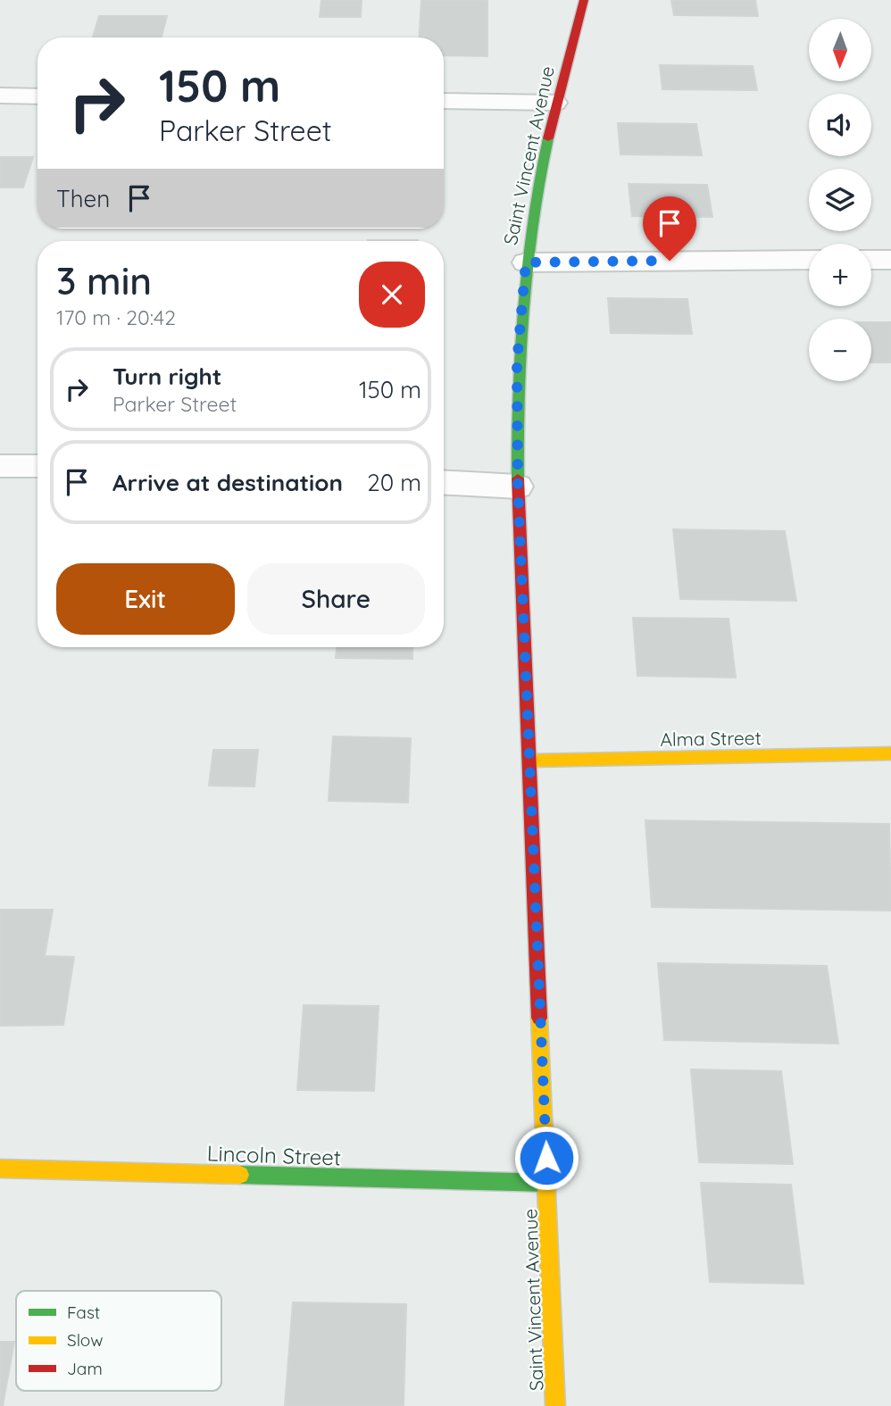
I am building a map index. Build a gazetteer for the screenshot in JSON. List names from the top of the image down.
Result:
{
  "streets": {
    "street": ["Saint Vincent Avenue", "Alma Street", "Lincoln Street"]
  },
  "crossings": [
    ["Saint Vincent Avenue", "Alma Street"],
    ["Saint Vincent Avenue", "Lincoln Street"]
  ],
  "legend": ["Fast", "Slow", "Jam"],
  "north": "bottom",
  "page": {
    "map_buttons": ["+", "−"],
    "turn": ["150 m", "Parker Street"],
    "then": "Then",
    "heading": ["3 min", "170 m · 20:42"],
    "list": [
      {
        "name": "Turn right",
        "note": "Parker Street",
        "value": "150 m"
      },
      {
        "name": "Arrive at destination",
        "value": "20 m"
      }
    ],
    "buttons": ["Exit", "Share"]
  }
}
